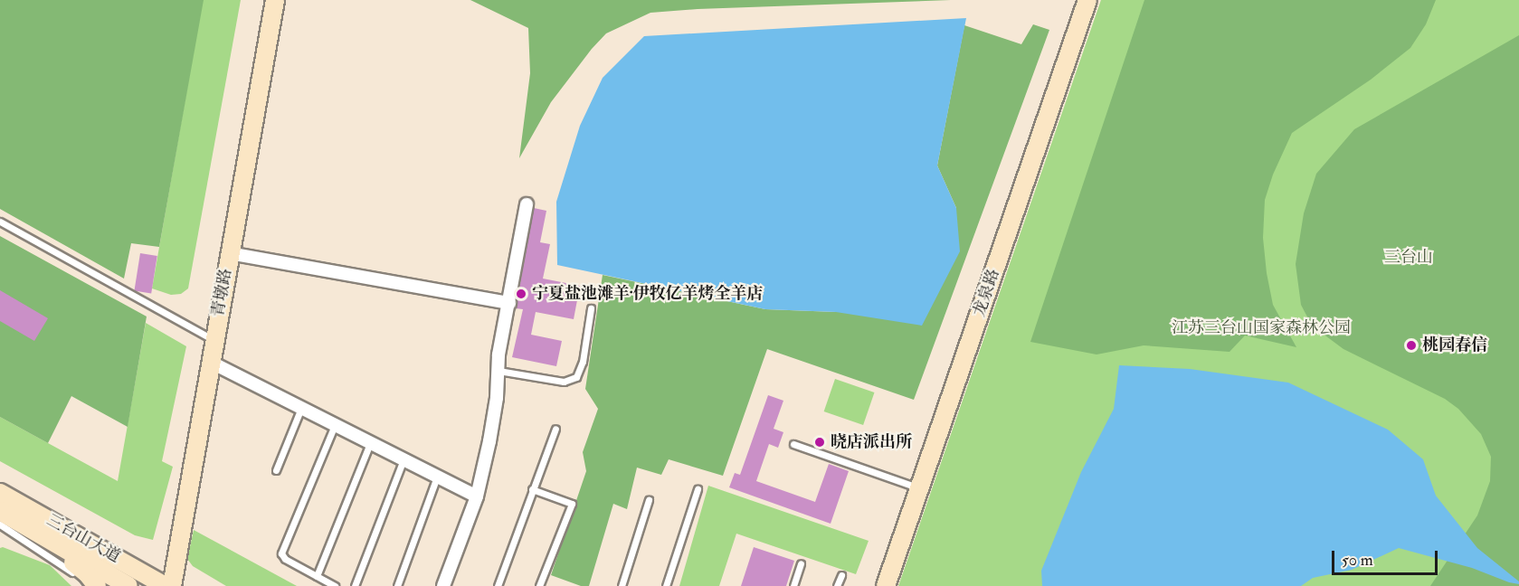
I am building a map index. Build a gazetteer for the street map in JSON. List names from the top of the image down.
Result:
{
  "streets": {
    "main road": ["青墩路", "龙泉路", "三台山大道"]
  },
  "crossings": [
    ["青墩路", "三台山大道"]
  ],
  "parks": ["三台山", "江苏三台山国家森林公园"],
  "places": ["宁夏盐池滩羊·伊牧亿羊烤全羊店", "桃园春信", "晓店派出所"],
  "scale_bar": "50 m"
}
